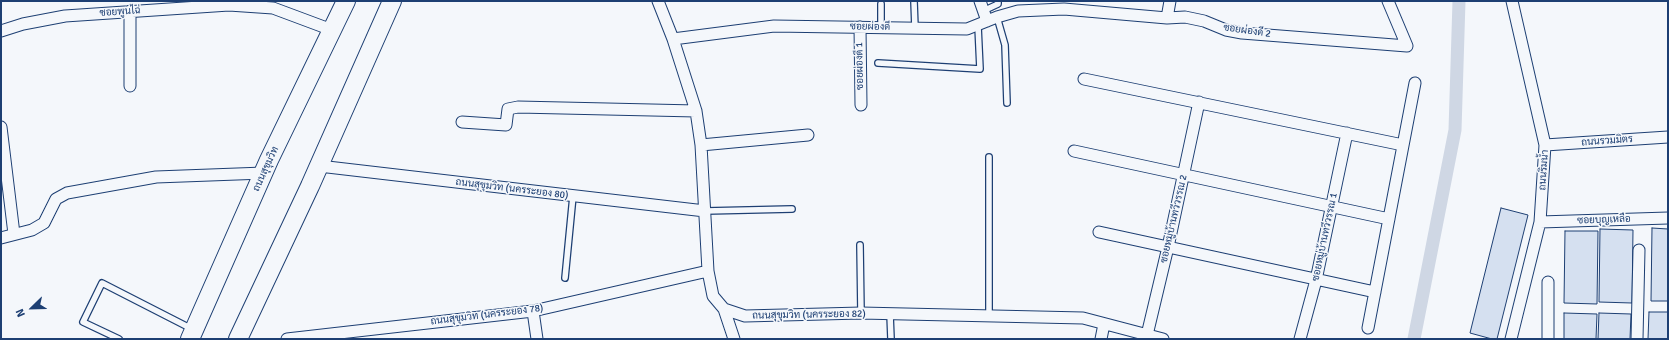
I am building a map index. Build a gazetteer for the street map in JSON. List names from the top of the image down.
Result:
{
  "streets": {
    "main road": ["ถนนสุขุมวิท"],
    "street": [
      "ซอยพูนไฉ่",
      "ซอยผ่องดี",
      "ซอยผ่องดี 2",
      "ซอยผ่องดี 1",
      "ถนนรวมมิตร",
      "ถนนริมน้ำ",
      "ถนนสุขุมวิท (นครระยอง 80)",
      "ซอยหมู่บ้านทวีวรรณ 2",
      "ซอยบุญเหลือ",
      "ซอยหมู่บ้านทวีวรรณ 1",
      "ถนนสุขุมวิท (นครระยอง 78)",
      "ถนนสุขุมวิท (นครระยอง 82)"
    ]
  },
  "crossings": [
    ["ซอยพูนไฉ่", "ถนนสุขุมวิท"],
    ["ซอยผ่องดี", "ซอยผ่องดี 2"],
    ["ซอยผ่องดี", "ซอยผ่องดี 1"],
    ["ถนนรวมมิตร", "ถนนริมน้ำ"],
    ["ถนนริมน้ำ", "ซอยบุญเหลือ"],
    ["ซอยหมู่บ้านทวีวรรณ 2", "ถนนสุขุมวิท (นครระยอง 82)"]
  ],
  "north": "bottom left"
}
